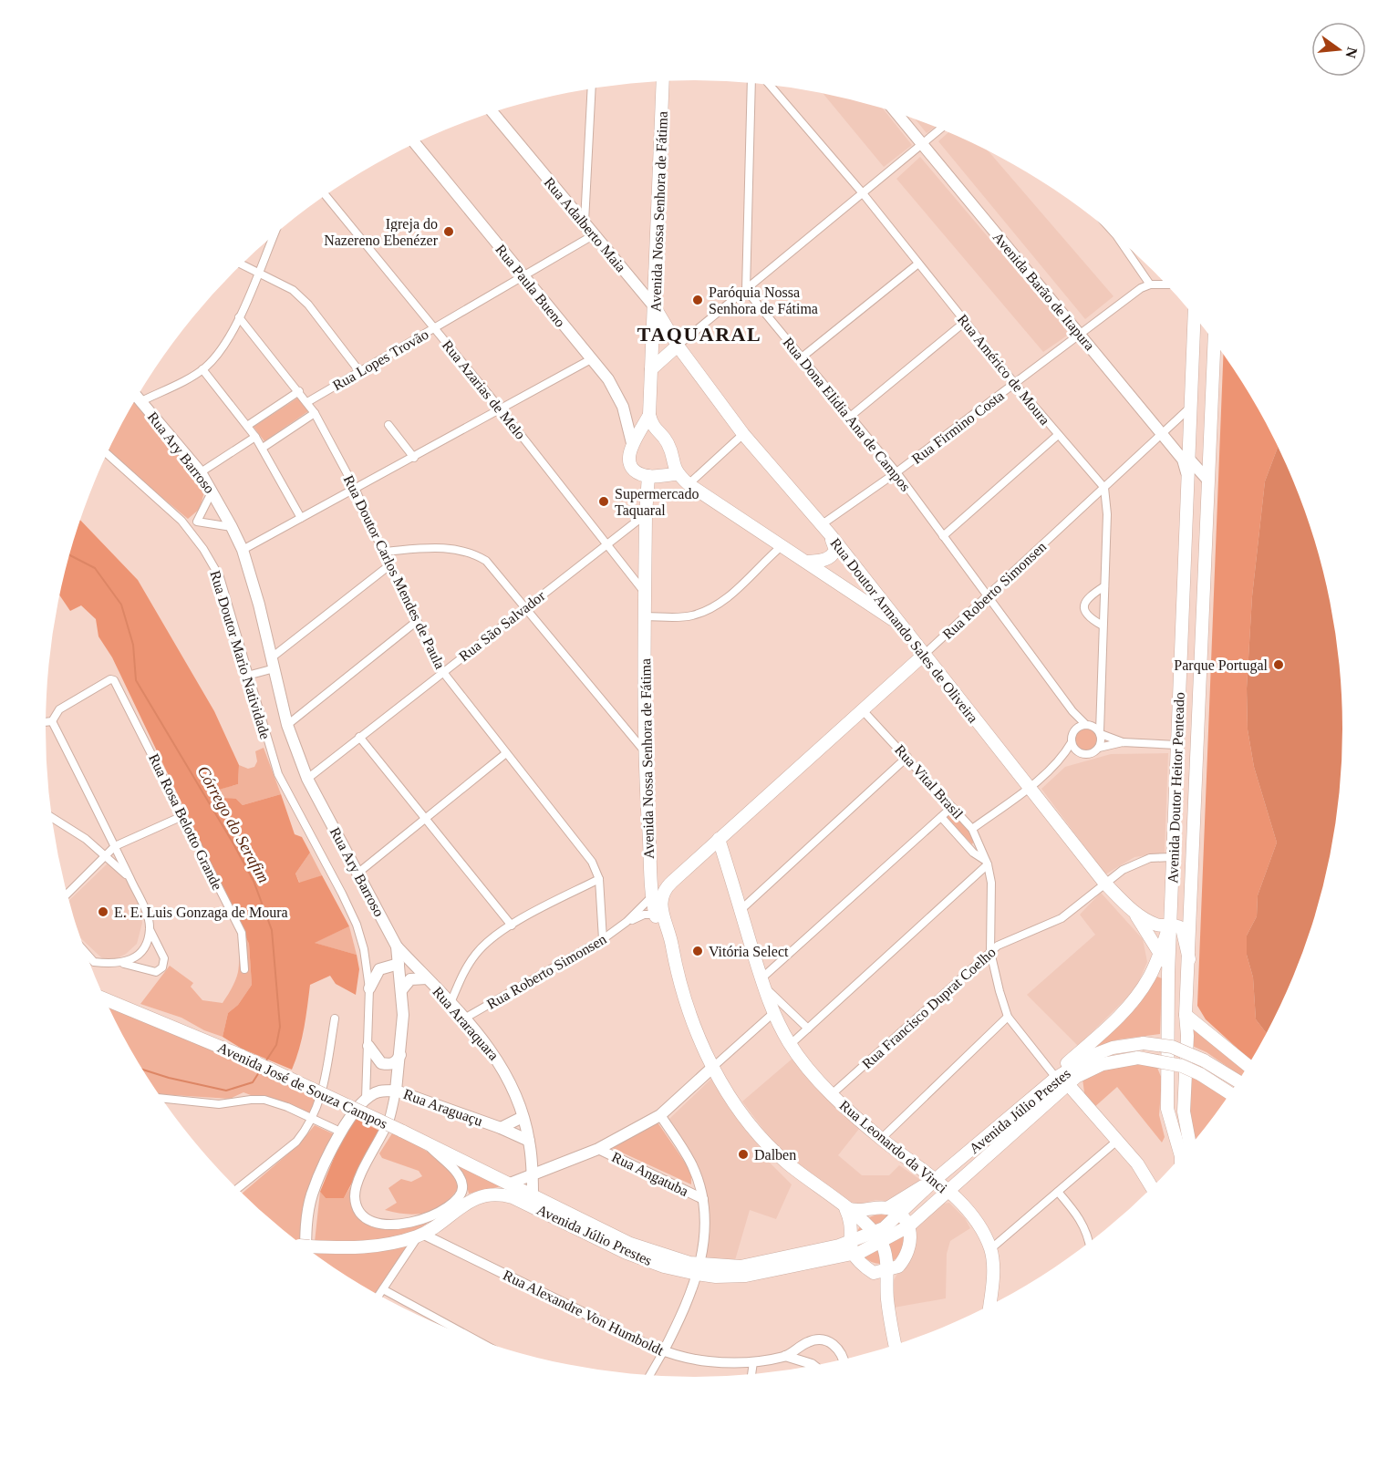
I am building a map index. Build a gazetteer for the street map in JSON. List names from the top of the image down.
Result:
{
  "streets": {
    "main road": [
      "Avenida Nossa Senhora de Fátima",
      "Rua Adalberto Maia",
      "Rua Paula Bueno",
      "Avenida Barão de Itapura",
      "Rua Ary Barroso",
      "Rua Roberto Simonsen",
      "Rua Doutor Armando Sales de Oliveira",
      "Avenida Doutor Heitor Penteado",
      "Rua Araraquara",
      "Avenida José de Souza Campos",
      "Rua Araguaçu",
      "Avenida Júlio Prestes",
      "Rua Leonardo da Vinci"
    ],
    "street": [
      "Rua Lopes Trovão",
      "Rua Américo de Moura",
      "Rua Azarias de Melo",
      "Rua Dona Elidia Ana de Campos",
      "Rua Firmino Costa",
      "Rua Doutor Carlos Mendes de Paula",
      "Rua São Salvador",
      "Rua Doutor Mario Natividade",
      "Rua Vital Brasil",
      "Rua Rosa Belotto Grande",
      "Rua Francisco Duprat Coelho",
      "Rua Angatuba",
      "Rua Alexandre Von Humboldt"
    ]
  },
  "crossings": [
    ["Avenida Nossa Senhora de Fátima", "Rua Adalberto Maia"],
    ["Avenida Nossa Senhora de Fátima", "Rua Azarias de Melo"],
    ["Avenida Nossa Senhora de Fátima", "Rua Roberto Simonsen"],
    ["Avenida Nossa Senhora de Fátima", "Rua São Salvador"],
    ["Avenida Nossa Senhora de Fátima", "Avenida Júlio Prestes"],
    ["Rua Adalberto Maia", "Rua Lopes Trovão"],
    ["Rua Adalberto Maia", "Rua Doutor Armando Sales de Oliveira"],
    ["Rua Paula Bueno", "Rua Lopes Trovão"],
    ["Avenida Barão de Itapura", "Rua Firmino Costa"],
    ["Avenida Barão de Itapura", "Rua Roberto Simonsen"],
    ["Avenida Barão de Itapura", "Avenida Doutor Heitor Penteado"],
    ["Rua Lopes Trovão", "Rua Azarias de Melo"],
    ["Rua Lopes Trovão", "Rua Doutor Carlos Mendes de Paula"],
    ["Rua Américo de Moura", "Rua Firmino Costa"],
    ["Rua Américo de Moura", "Rua Roberto Simonsen"],
    ["Rua Azarias de Melo", "Rua São Salvador"],
    ["Rua Dona Elidia Ana de Campos", "Rua Firmino Costa"],
    ["Rua Dona Elidia Ana de Campos", "Rua Roberto Simonsen"],
    ["Rua Firmino Costa", "Rua Doutor Armando Sales de Oliveira"],
    ["Rua Ary Barroso", "Rua São Salvador"],
    ["Rua Ary Barroso", "Rua Araraquara"],
    ["Rua Ary Barroso", "Rua Araguaçu"],
    ["Rua Doutor Carlos Mendes de Paula", "Rua Roberto Simonsen"],
    ["Rua Doutor Carlos Mendes de Paula", "Rua São Salvador"],
    ["Rua Roberto Simonsen", "Rua Doutor Armando Sales de Oliveira"],
    ["Rua Roberto Simonsen", "Rua Vital Brasil"],
    ["Rua Roberto Simonsen", "Avenida Doutor Heitor Penteado"],
    ["Rua Roberto Simonsen", "Rua Araraquara"],
    ["Rua Roberto Simonsen", "Rua Leonardo da Vinci"],
    ["Rua Doutor Armando Sales de Oliveira", "Rua Francisco Duprat Coelho"],
    ["Rua Doutor Mario Natividade", "Rua Araguaçu"],
    ["Rua Vital Brasil", "Rua Francisco Duprat Coelho"],
    ["Rua Vital Brasil", "Avenida Júlio Prestes"],
    ["Avenida Doutor Heitor Penteado", "Rua Francisco Duprat Coelho"],
    ["Rua Francisco Duprat Coelho", "Rua Leonardo da Vinci"],
    ["Rua Araraquara", "Rua Araguaçu"],
    ["Rua Araraquara", "Avenida Júlio Prestes"],
    ["Avenida José de Souza Campos", "Avenida Júlio Prestes"],
    ["Avenida Júlio Prestes", "Rua Leonardo da Vinci"]
  ],
  "districts": ["TAQUARAL"],
  "water": ["Córrego do Serafim"],
  "places": [
    "Igreja do Nazereno Ebenézer",
    "Paróquia Nossa Senhora de Fátima",
    "Supermercado Taquaral",
    "Parque Portugal",
    "E. E. Luis Gonzaga de Moura",
    "Vitória Select",
    "Dalben"
  ],
  "north": "right"
}
